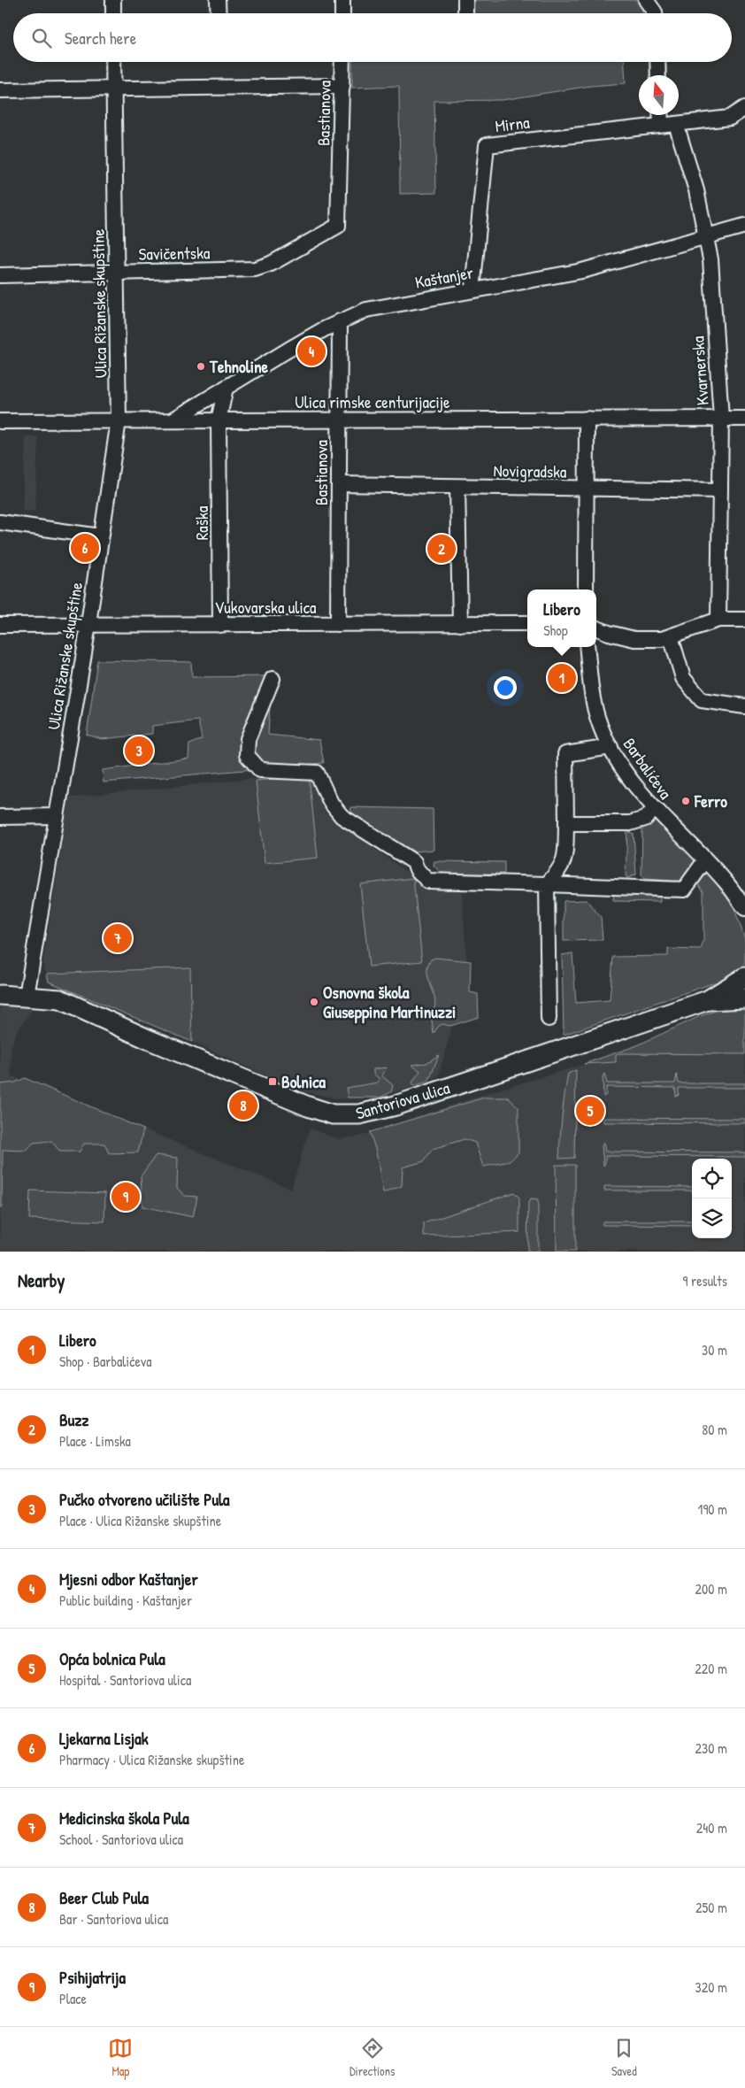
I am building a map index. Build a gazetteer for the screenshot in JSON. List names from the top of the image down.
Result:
{
  "streets": {
    "main road": ["Santoriova ulica"],
    "street": [
      "Bastianova",
      "Mirna",
      "Savičentska",
      "Kaštanjer",
      "Ulica Rižanske skupštine",
      "Kvarnerska",
      "Ulica rimske centurijacije",
      "Novigradska",
      "Raška",
      "Vukovarska ulica",
      "Barbalićeva"
    ]
  },
  "crossings": [
    ["Bastianova", "Savičentska"],
    ["Bastianova", "Kaštanjer"],
    ["Bastianova", "Ulica rimske centurijacije"],
    ["Bastianova", "Novigradska"],
    ["Bastianova", "Vukovarska ulica"],
    ["Mirna", "Kaštanjer"],
    ["Mirna", "Kvarnerska"],
    ["Savičentska", "Ulica Rižanske skupštine"],
    ["Kaštanjer", "Kvarnerska"],
    ["Kaštanjer", "Ulica rimske centurijacije"],
    ["Kaštanjer", "Raška"],
    ["Ulica Rižanske skupštine", "Ulica rimske centurijacije"],
    ["Ulica Rižanske skupštine", "Vukovarska ulica"],
    ["Ulica Rižanske skupštine", "Santoriova ulica"],
    ["Kvarnerska", "Ulica rimske centurijacije"],
    ["Kvarnerska", "Novigradska"],
    ["Ulica rimske centurijacije", "Raška"],
    ["Raška", "Vukovarska ulica"]
  ],
  "places": {
    "other": ["Tehnoline", "Ferro", "Osnovna škola Giuseppina Martinuzzi"],
    "transit": ["Bolnica"]
  },
  "north": "top",
  "page": {
    "search": "Search here",
    "pins": [
      "4",
      "6",
      "2",
      "1",
      "3",
      "7",
      "8",
      "5",
      "9"
    ],
    "popup": ["Libero", "Shop"],
    "heading": ["Nearby", "9 results"],
    "list": [
      {
        "mark": "1",
        "name": "Libero",
        "note": "Shop · Barbalićeva",
        "value": "30 m"
      },
      {
        "mark": "2",
        "name": "Buzz",
        "note": "Place · Limska",
        "value": "80 m"
      },
      {
        "mark": "3",
        "name": "Pučko otvoreno učilište Pula",
        "note": "Place · Ulica Rižanske skupštine",
        "value": "190 m"
      },
      {
        "mark": "4",
        "name": "Mjesni odbor Kaštanjer",
        "note": "Public building · Kaštanjer",
        "value": "200 m"
      },
      {
        "mark": "5",
        "name": "Opća bolnica Pula",
        "note": "Hospital · Santoriova ulica",
        "value": "220 m"
      },
      {
        "mark": "6",
        "name": "Ljekarna Lisjak",
        "note": "Pharmacy · Ulica Rižanske skupštine",
        "value": "230 m"
      },
      {
        "mark": "7",
        "name": "Medicinska škola Pula",
        "note": "School · Santoriova ulica",
        "value": "240 m"
      },
      {
        "mark": "8",
        "name": "Beer Club Pula",
        "note": "Bar · Santoriova ulica",
        "value": "250 m"
      },
      {
        "mark": "9",
        "name": "Psihijatrija",
        "note": "Place",
        "value": "320 m"
      }
    ],
    "nav": ["Map", "Directions", "Saved"]
  }
}
